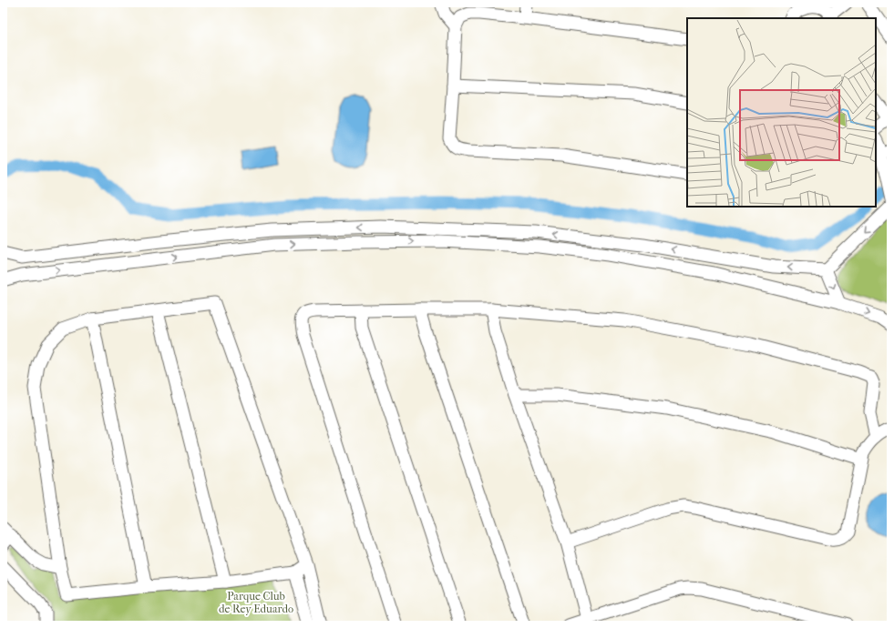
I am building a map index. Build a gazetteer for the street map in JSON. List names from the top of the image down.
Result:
{
  "parks": ["Parque Club de Rey Eduardo"]
}
